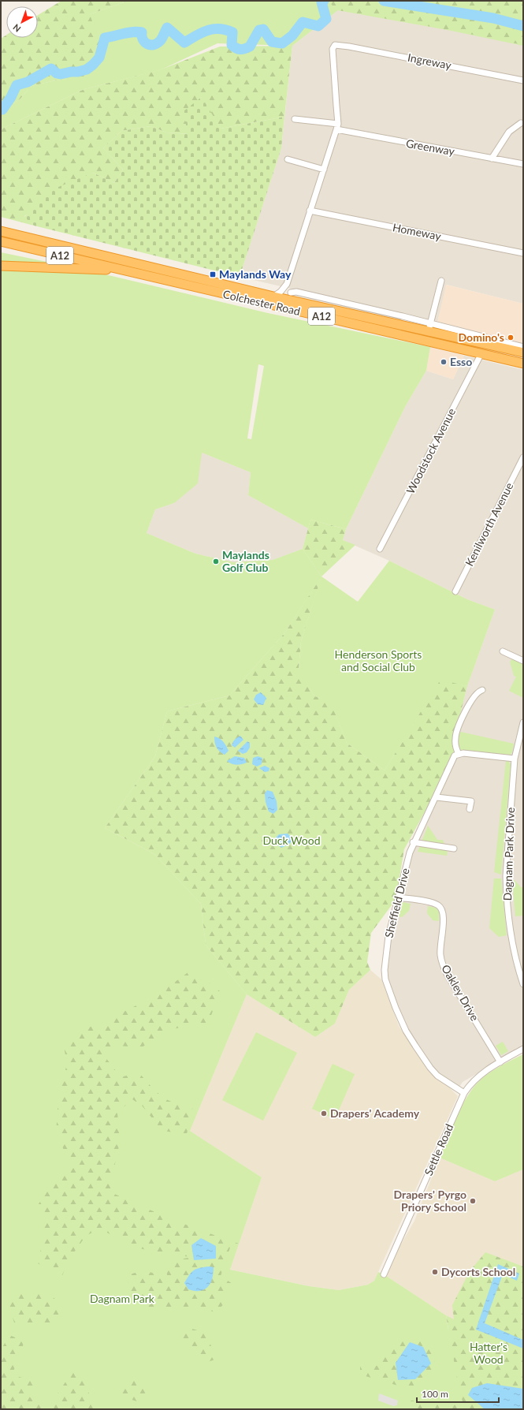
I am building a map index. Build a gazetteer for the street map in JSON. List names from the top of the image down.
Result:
{
  "streets": {
    "highway": ["A12", "Colchester Road"],
    "street": [
      "Ingreway",
      "Greenway",
      "Homeway",
      "Woodstock Avenue",
      "Kenilworth Avenue",
      "Dagnam Park Drive",
      "Sheffield Drive",
      "Oakley Drive",
      "Settle Road"
    ]
  },
  "crossings": [
    ["Ingreway", "Greenway"],
    ["A12", "Colchester Road"],
    ["Colchester Road", "Woodstock Avenue"],
    ["Sheffield Drive", "Oakley Drive"],
    ["Sheffield Drive", "Settle Road"],
    ["Oakley Drive", "Settle Road"]
  ],
  "parks": [
    "Henderson Sports and Social Club",
    "Duck Wood",
    "Dagnam Park",
    "Hatter's Wood"
  ],
  "places": {
    "transit": ["Maylands Way"],
    "other": [
      "Domino's",
      "Esso",
      "Maylands Golf Club",
      "Drapers' Academy",
      "Drapers' Pyrgo Priory School",
      "Dycorts School"
    ]
  },
  "scale_bar": "100 m",
  "north": "bottom left"
}
